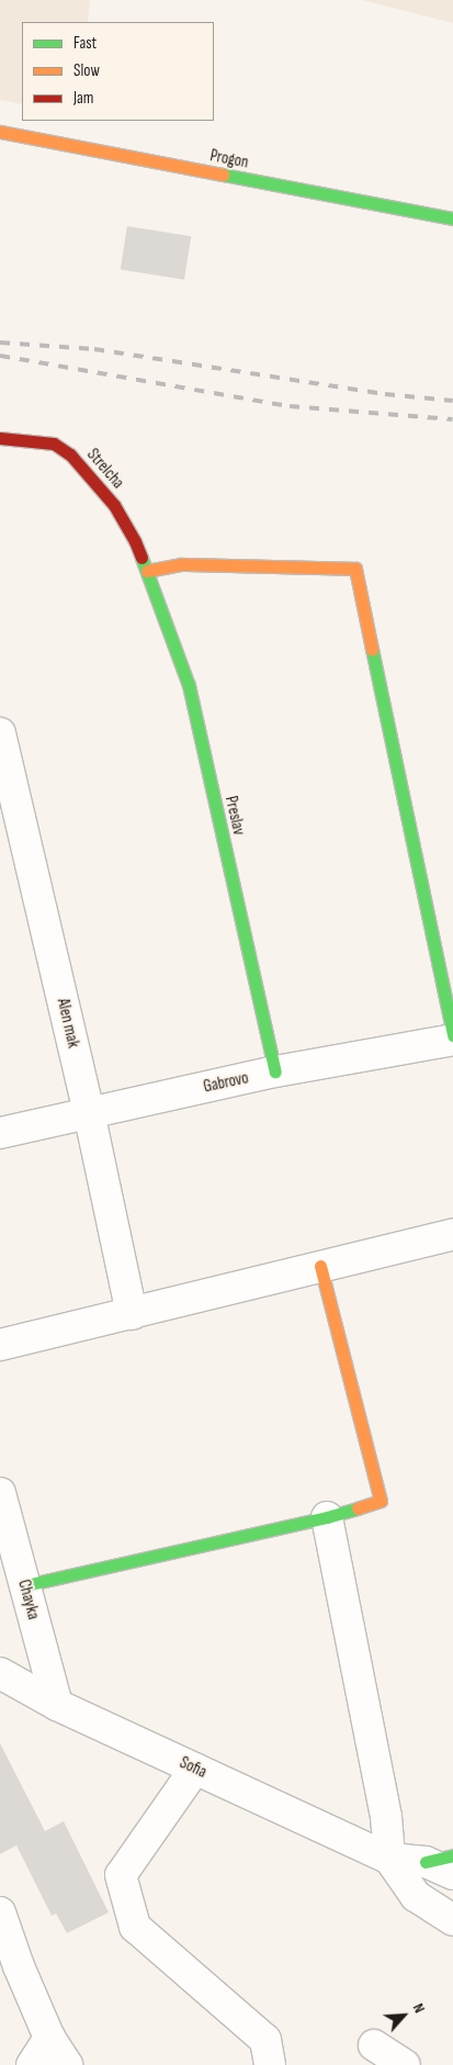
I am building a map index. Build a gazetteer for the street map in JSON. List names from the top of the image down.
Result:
{
  "streets": {
    "street": [
      "Progon",
      "Strelcha",
      "Preslav",
      "Alen mak",
      "Gabrovo",
      "Chayka",
      "Sofia"
    ]
  },
  "crossings": [
    ["Strelcha", "Preslav"],
    ["Preslav", "Gabrovo"],
    ["Alen mak", "Gabrovo"],
    ["Chayka", "Sofia"]
  ],
  "legend": ["Fast", "Slow", "Jam"],
  "north": "top right"
}
